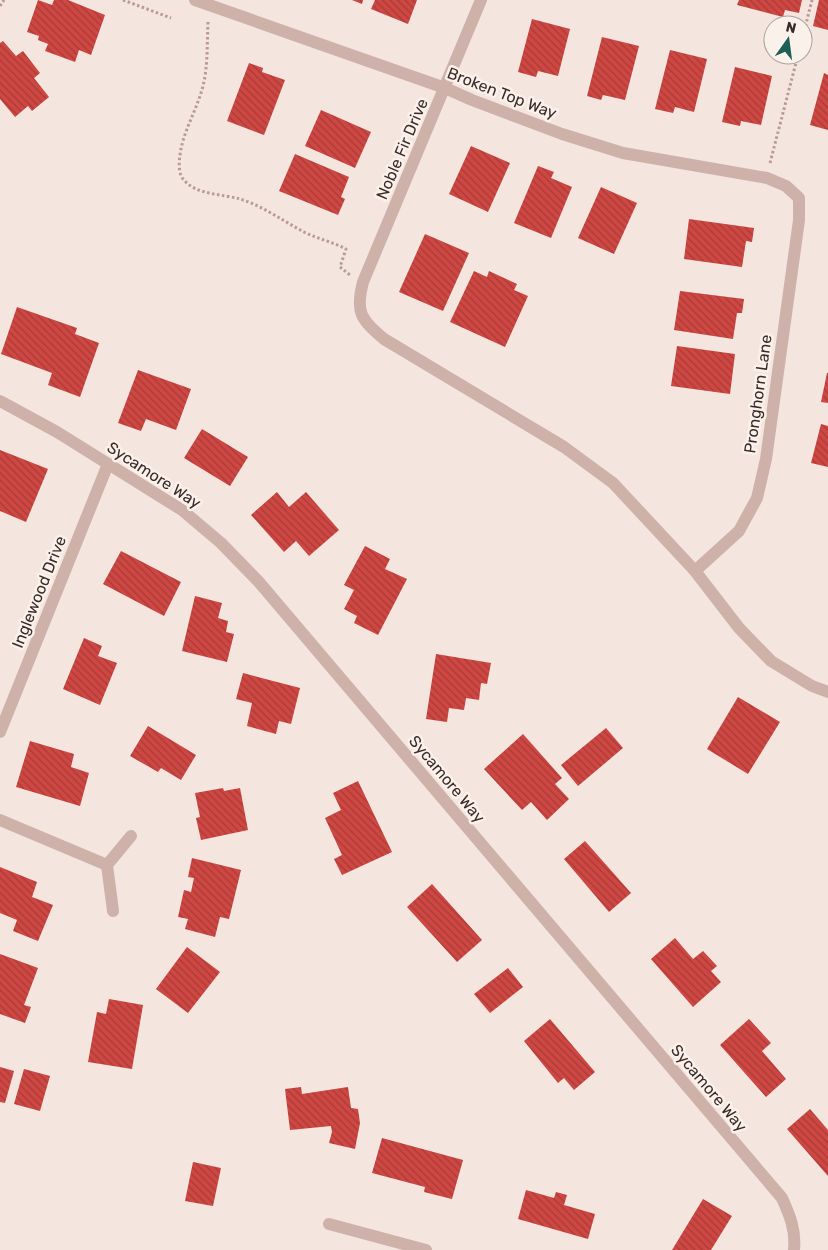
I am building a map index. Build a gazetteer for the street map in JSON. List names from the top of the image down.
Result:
{
  "streets": {
    "street": [
      "Broken Top Way",
      "Noble Fir Drive",
      "Pronghorn Lane",
      "Sycamore Way",
      "Inglewood Drive"
    ]
  },
  "crossings": [
    ["Broken Top Way", "Noble Fir Drive"],
    ["Broken Top Way", "Pronghorn Lane"],
    ["Noble Fir Drive", "Pronghorn Lane"],
    ["Sycamore Way", "Inglewood Drive"]
  ],
  "north": "top"
}
